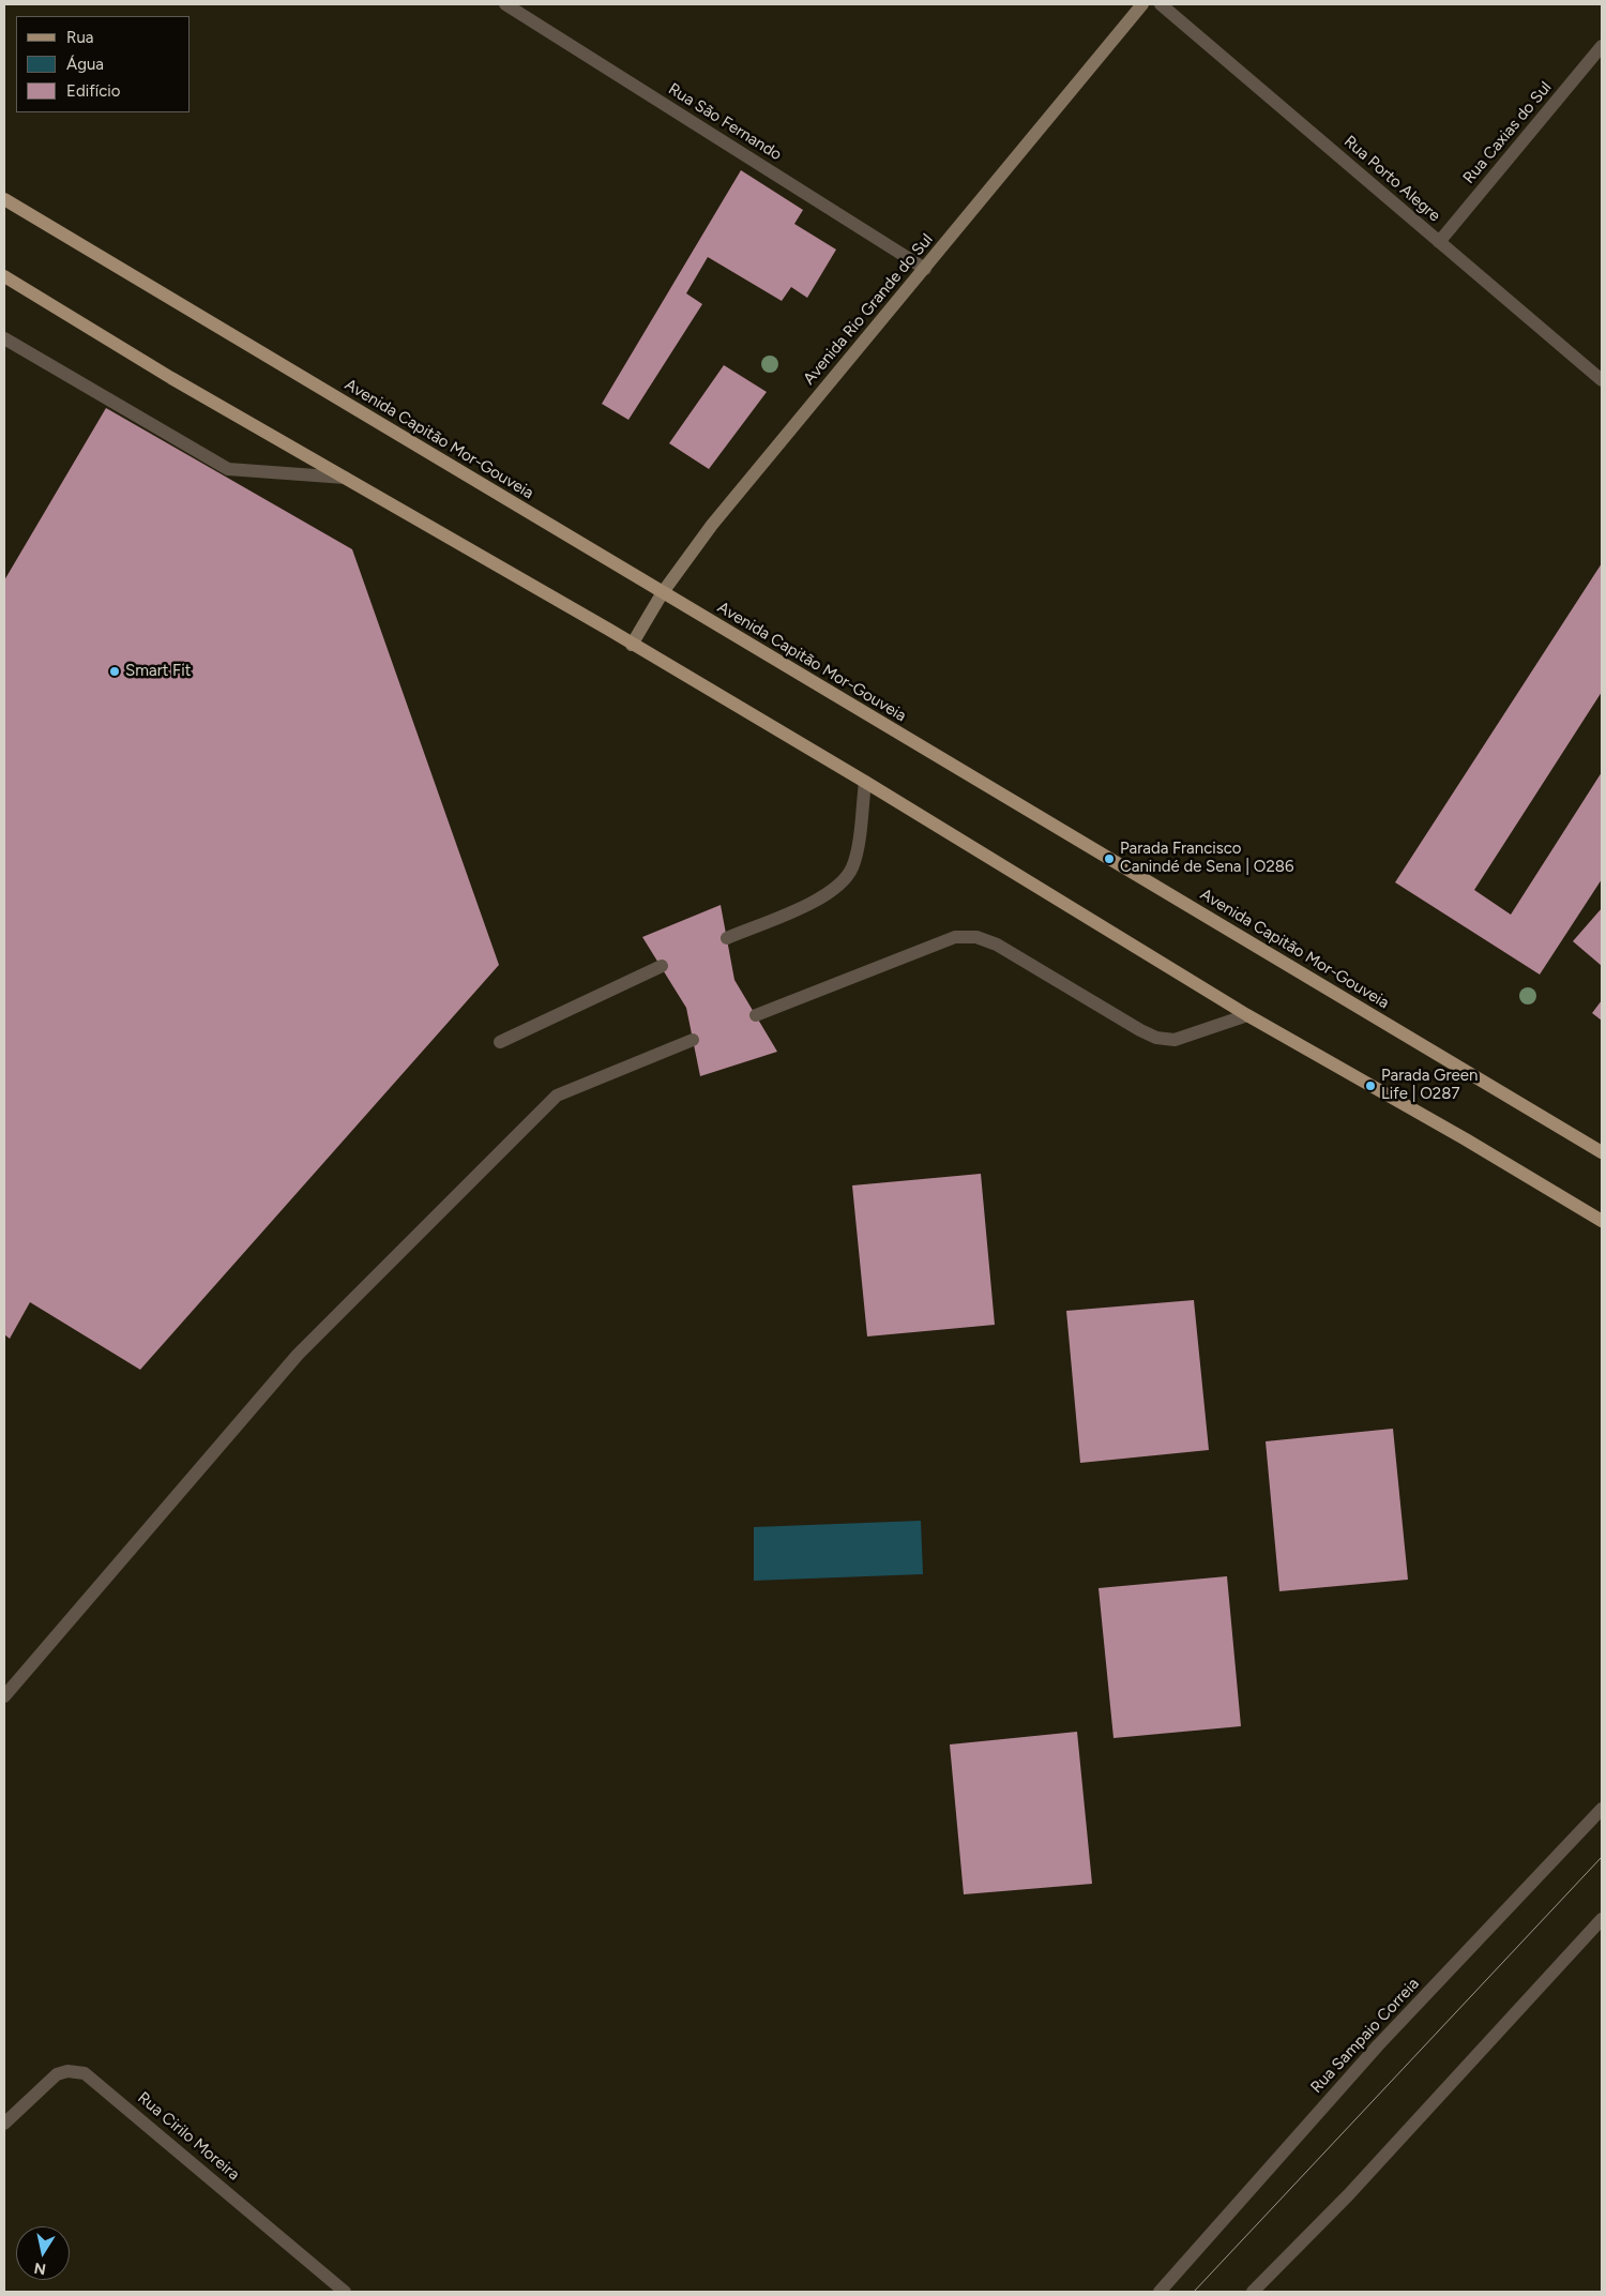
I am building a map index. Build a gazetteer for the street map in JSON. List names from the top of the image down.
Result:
{
  "streets": {
    "main road": ["Avenida Rio Grande do Sul", "Avenida Capitão Mor-Gouveia"],
    "street": [
      "Rua São Fernando",
      "Rua Caxias do Sul",
      "Rua Porto Alegre",
      "Rua Sampaio Correia",
      "Rua Cirilo Moreira"
    ]
  },
  "crossings": [
    ["Rua São Fernando", "Avenida Rio Grande do Sul"],
    ["Rua Caxias do Sul", "Rua Porto Alegre"],
    ["Avenida Rio Grande do Sul", "Avenida Capitão Mor-Gouveia"]
  ],
  "places": ["Smart Fit", "Parada Francisco Canindé de Sena | O286", "Parada Green Life | O287"],
  "legend": ["Rua", "Água", "Edifício"],
  "north": "bottom"
}
